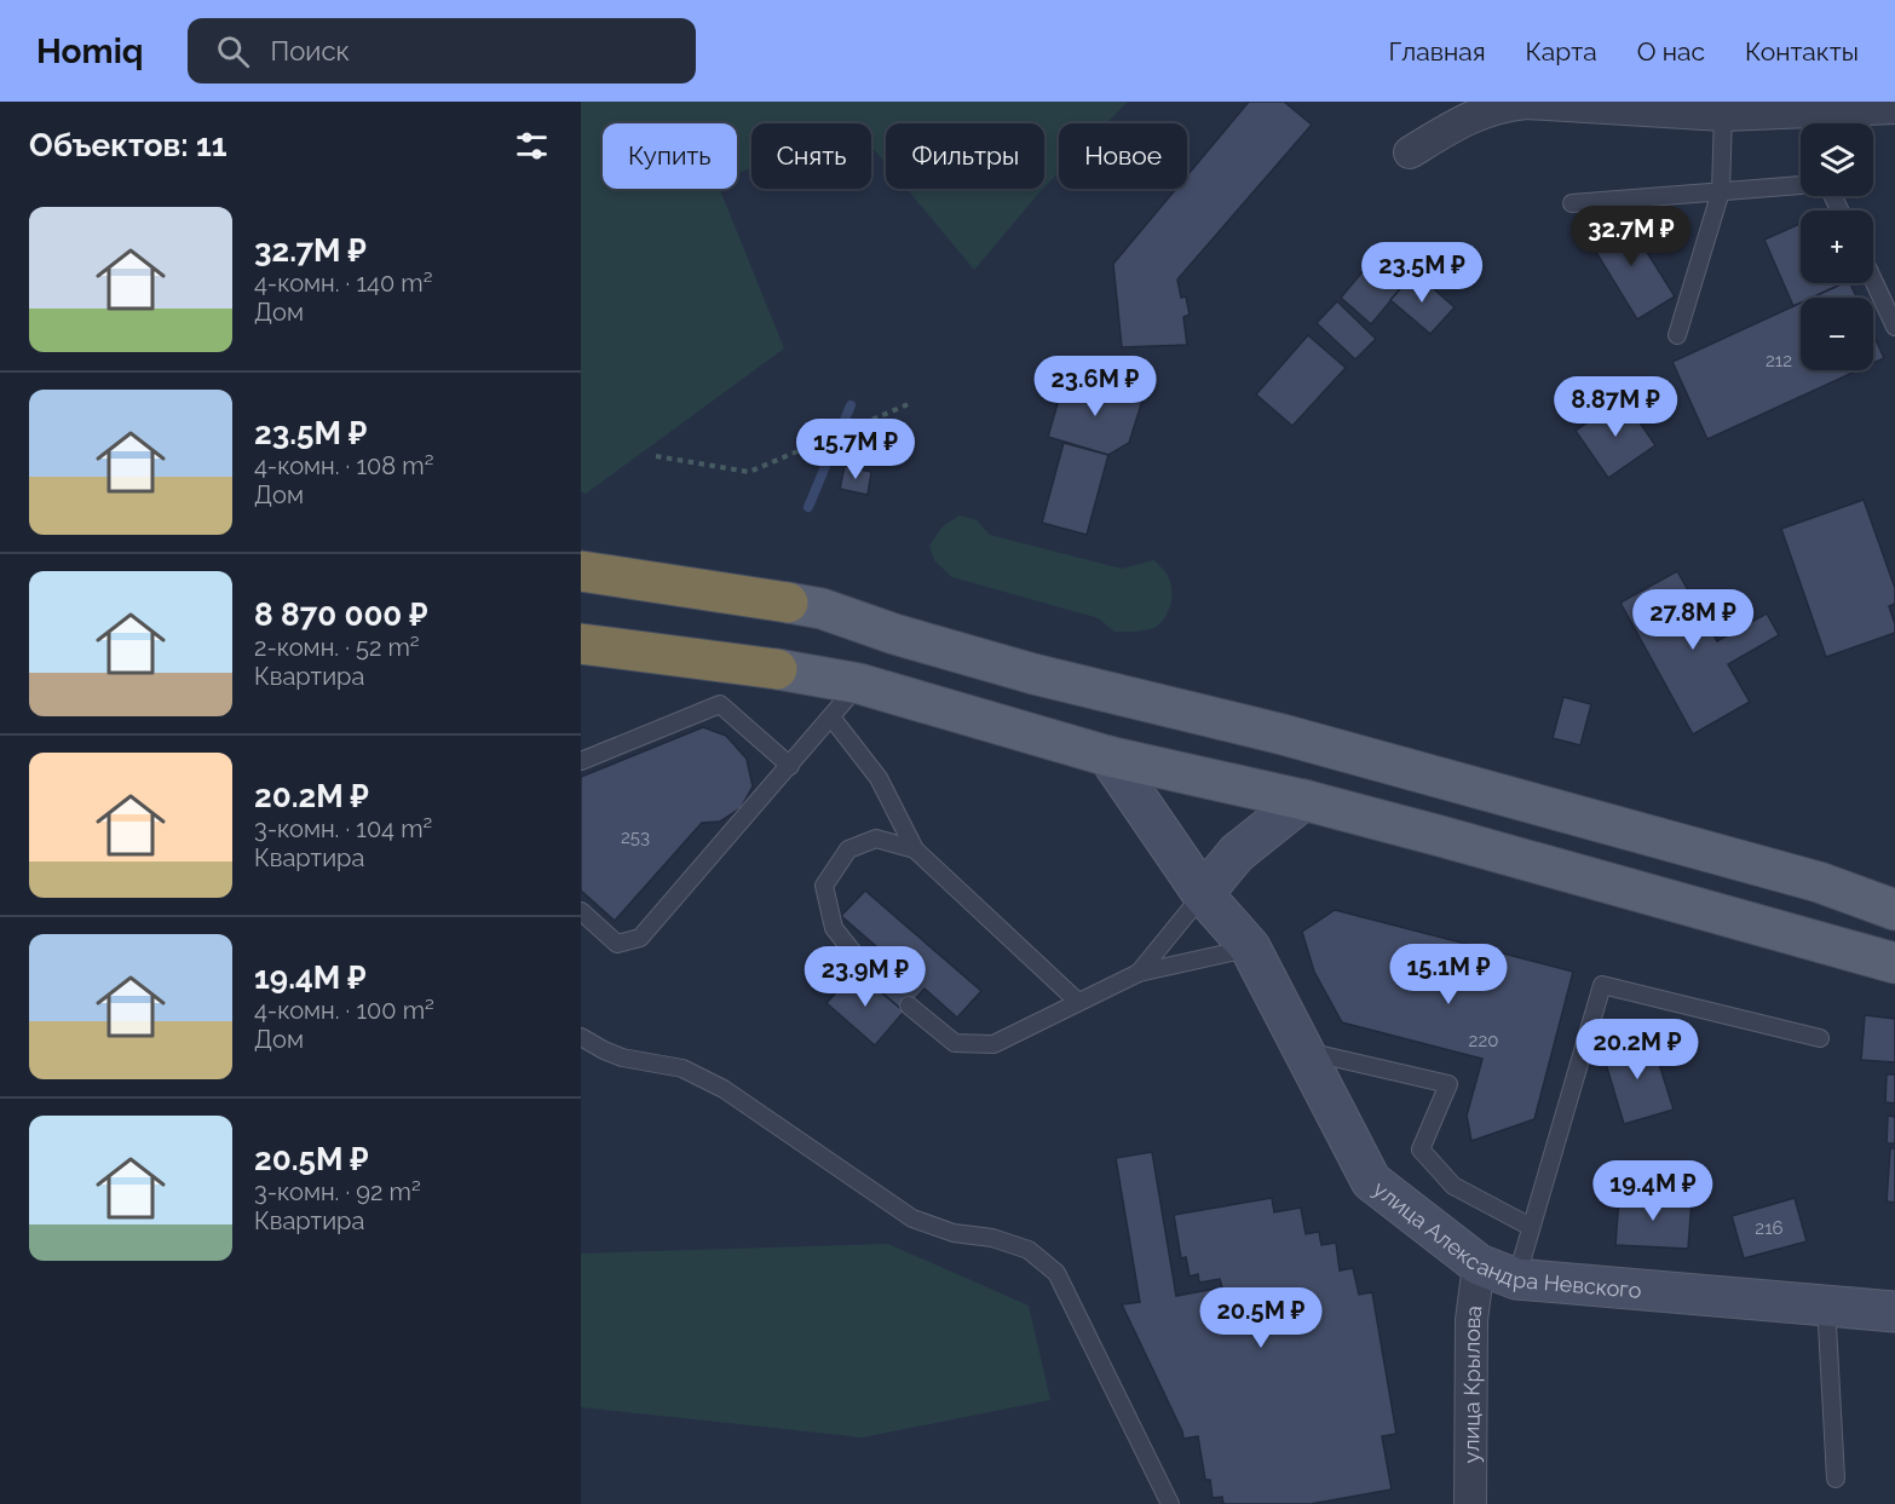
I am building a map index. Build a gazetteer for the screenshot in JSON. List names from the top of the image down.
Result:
{
  "streets": {
    "street": ["улица Александра Невского", "улица Крылова"]
  },
  "crossings": [
    ["улица Александра Невского", "улица Крылова"]
  ],
  "house_numbers": [
    "212",
    "253",
    "220",
    "216"
  ],
  "page": {
    "header": "Homiq",
    "search": "Поиск",
    "nav": [
      "Главная",
      "Карта",
      "О нас",
      "Контакты"
    ],
    "heading": "Объектов: 11",
    "map_buttons": ["+", "−"],
    "chip": [
      "Купить",
      "Снять",
      "Фильтры",
      "Новое"
    ],
    "list": [
      {
        "name": "32.7M ₽",
        "note": "4-комн. · 140 m² · Дом"
      },
      {
        "name": "23.5M ₽",
        "note": "4-комн. · 108 m² · Дом"
      },
      {
        "name": "8 870 000 ₽",
        "note": "2-комн. · 52 m² · Квартира"
      },
      {
        "name": "20.2M ₽",
        "note": "3-комн. · 104 m² · Квартира"
      },
      {
        "name": "19.4M ₽",
        "note": "4-комн. · 100 m² · Дом"
      },
      {
        "name": "20.5M ₽",
        "note": "3-комн. · 92 m² · Квартира"
      }
    ],
    "price": [
      "32.7M ₽",
      "23.5M ₽",
      "23.6M ₽",
      "8.87M ₽",
      "15.7M ₽",
      "27.8M ₽",
      "15.1M ₽",
      "23.9M ₽",
      "20.2M ₽",
      "19.4M ₽",
      "20.5M ₽"
    ]
  }
}
